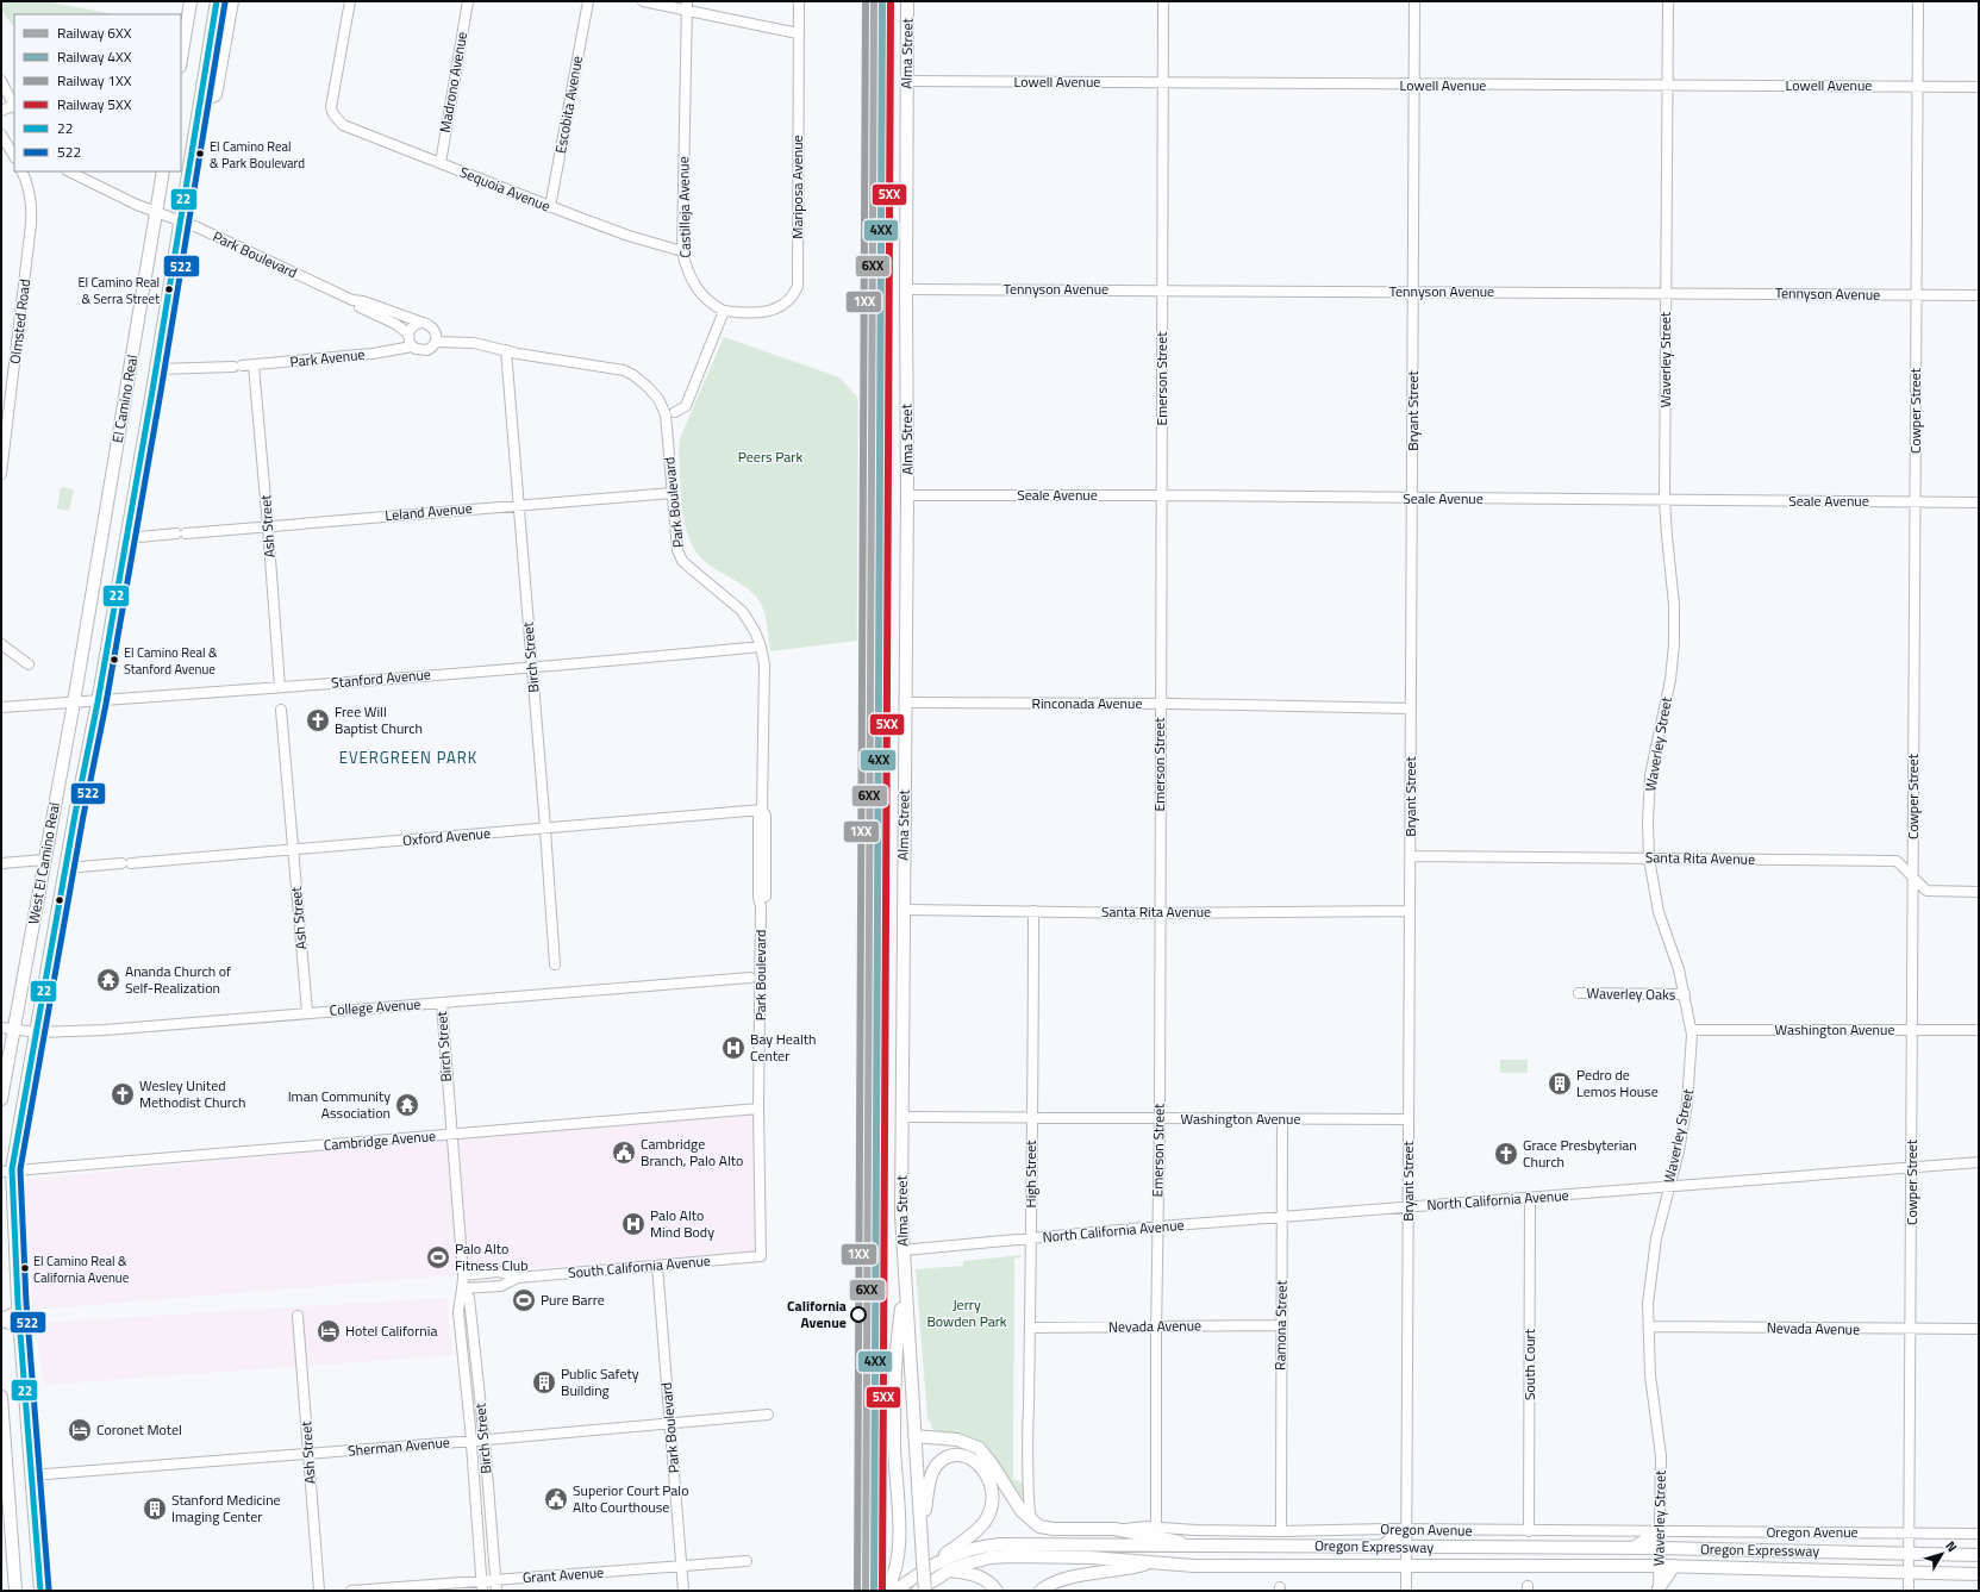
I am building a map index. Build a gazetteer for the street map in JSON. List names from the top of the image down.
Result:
{
  "streets": {
    "main road": [
      "Alma Street",
      "El Camino Real",
      "West El Camino Real",
      "Oregon Avenue",
      "Oregon Expressway"
    ],
    "street": [
      "Madrono Avenue",
      "Lowell Avenue",
      "Escobita Avenue",
      "Mariposa Avenue",
      "Sequoia Avenue",
      "Castilleja Avenue",
      "Park Boulevard",
      "Tennyson Avenue",
      "Olmsted Road",
      "Park Avenue",
      "Waverley Street",
      "Emerson Street",
      "Bryant Street",
      "Cowper Street",
      "Seale Avenue",
      "Leland Avenue",
      "Ash Street",
      "Birch Street",
      "Stanford Avenue",
      "Rinconada Avenue",
      "Oxford Avenue",
      "Santa Rita Avenue",
      "Waverley Oaks",
      "College Avenue",
      "Washington Avenue",
      "Cambridge Avenue",
      "High Street",
      "North California Avenue",
      "South California Avenue",
      "Ramona Street",
      "Nevada Avenue",
      "South Court",
      "Sherman Avenue",
      "Grant Avenue"
    ]
  },
  "crossings": [
    ["Alma Street", "Lowell Avenue"],
    ["Alma Street", "Tennyson Avenue"],
    ["Alma Street", "Seale Avenue"],
    ["Alma Street", "Rinconada Avenue"],
    ["Alma Street", "Santa Rita Avenue"],
    ["Alma Street", "Washington Avenue"],
    ["Alma Street", "North California Avenue"],
    ["Alma Street", "Oregon Expressway"],
    ["Madrono Avenue", "Sequoia Avenue"],
    ["Lowell Avenue", "Waverley Street"],
    ["Lowell Avenue", "Emerson Street"],
    ["Lowell Avenue", "Bryant Street"],
    ["Lowell Avenue", "Cowper Street"],
    ["Escobita Avenue", "Sequoia Avenue"],
    ["Mariposa Avenue", "Castilleja Avenue"],
    ["Sequoia Avenue", "Castilleja Avenue"],
    ["Park Boulevard", "Park Avenue"],
    ["Park Boulevard", "El Camino Real"],
    ["Park Boulevard", "Leland Avenue"],
    ["Park Boulevard", "Birch Street"],
    ["Park Boulevard", "Stanford Avenue"],
    ["Park Boulevard", "Oxford Avenue"],
    ["Park Boulevard", "West El Camino Real"],
    ["Park Boulevard", "Cambridge Avenue"],
    ["Park Boulevard", "South California Avenue"],
    ["Park Boulevard", "Sherman Avenue"],
    ["Park Boulevard", "Grant Avenue"],
    ["Tennyson Avenue", "Waverley Street"],
    ["Tennyson Avenue", "Emerson Street"],
    ["Tennyson Avenue", "Bryant Street"],
    ["Tennyson Avenue", "Cowper Street"],
    ["Park Avenue", "Ash Street"],
    ["Park Avenue", "West El Camino Real"],
    ["Waverley Street", "Seale Avenue"],
    ["Waverley Street", "Santa Rita Avenue"],
    ["Waverley Street", "Waverley Oaks"],
    ["Waverley Street", "Washington Avenue"],
    ["Waverley Street", "North California Avenue"],
    ["Waverley Street", "Nevada Avenue"],
    ["Waverley Street", "Oregon Avenue"],
    ["Waverley Street", "Oregon Expressway"],
    ["Emerson Street", "Seale Avenue"],
    ["Emerson Street", "Rinconada Avenue"],
    ["Emerson Street", "Santa Rita Avenue"],
    ["Emerson Street", "Washington Avenue"],
    ["Emerson Street", "North California Avenue"],
    ["Emerson Street", "Nevada Avenue"],
    ["Emerson Street", "Oregon Avenue"],
    ["El Camino Real", "West El Camino Real"],
    ["Bryant Street", "Seale Avenue"],
    ["Bryant Street", "Rinconada Avenue"],
    ["Bryant Street", "Santa Rita Avenue"],
    ["Bryant Street", "Washington Avenue"],
    ["Bryant Street", "North California Avenue"],
    ["Bryant Street", "Oregon Avenue"],
    ["Bryant Street", "Oregon Expressway"],
    ["Cowper Street", "Seale Avenue"],
    ["Cowper Street", "Santa Rita Avenue"],
    ["Cowper Street", "Washington Avenue"],
    ["Cowper Street", "North California Avenue"],
    ["Cowper Street", "Nevada Avenue"],
    ["Cowper Street", "Oregon Avenue"],
    ["Cowper Street", "Oregon Expressway"],
    ["Leland Avenue", "Ash Street"],
    ["Leland Avenue", "Birch Street"],
    ["Leland Avenue", "West El Camino Real"],
    ["Ash Street", "Stanford Avenue"],
    ["Ash Street", "Oxford Avenue"],
    ["Ash Street", "College Avenue"],
    ["Ash Street", "Sherman Avenue"],
    ["Birch Street", "Stanford Avenue"],
    ["Birch Street", "Oxford Avenue"],
    ["Birch Street", "College Avenue"],
    ["Birch Street", "Cambridge Avenue"],
    ["Birch Street", "South California Avenue"],
    ["Birch Street", "Sherman Avenue"],
    ["Birch Street", "Grant Avenue"],
    ["Stanford Avenue", "West El Camino Real"],
    ["Oxford Avenue", "West El Camino Real"],
    ["Santa Rita Avenue", "High Street"],
    ["West El Camino Real", "College Avenue"],
    ["West El Camino Real", "Cambridge Avenue"],
    ["Washington Avenue", "High Street"],
    ["Washington Avenue", "Ramona Street"],
    ["High Street", "North California Avenue"],
    ["High Street", "Nevada Avenue"],
    ["High Street", "Oregon Avenue"],
    ["North California Avenue", "Ramona Street"],
    ["North California Avenue", "South Court"],
    ["Ramona Street", "Nevada Avenue"],
    ["Ramona Street", "Oregon Avenue"],
    ["South Court", "Oregon Avenue"]
  ],
  "districts": ["EVERGREEN PARK"],
  "parks": ["Peers Park", "Jerry Bowden Park"],
  "places": {
    "other": [
      "El Camino Real & Park Boulevard",
      "El Camino Real & Serra Street",
      "El Camino Real & Stanford Avenue",
      "El Camino Real & California Avenue",
      "California Avenue"
    ],
    "church": ["Free Will Baptist Church", "Wesley United Methodist Church", "Grace Presbyterian Church"],
    "temple": ["Ananda Church of Self-Realization", "Iman Community Association"],
    "hospital": ["Bay Health Center", "Palo Alto Mind Body"],
    "building": ["Pedro de Lemos House", "Public Safety Building", "Stanford Medicine Imaging Center"],
    "public building": ["Cambridge Branch, Palo Alto", "Superior Court Palo Alto Courthouse"],
    "sports": ["Palo Alto Fitness Club", "Pure Barre"],
    "hotel": ["Hotel California", "Coronet Motel"]
  },
  "lines": [
    "rail line 6XX",
    "rail line 4XX",
    "rail line 1XX",
    "rail line 5XX",
    "transit line 22",
    "transit line 522"
  ],
  "legend": [
    "Railway 6XX",
    "Railway 4XX",
    "Railway 1XX",
    "Railway 5XX",
    "22",
    "522"
  ],
  "north": "top right"
}
